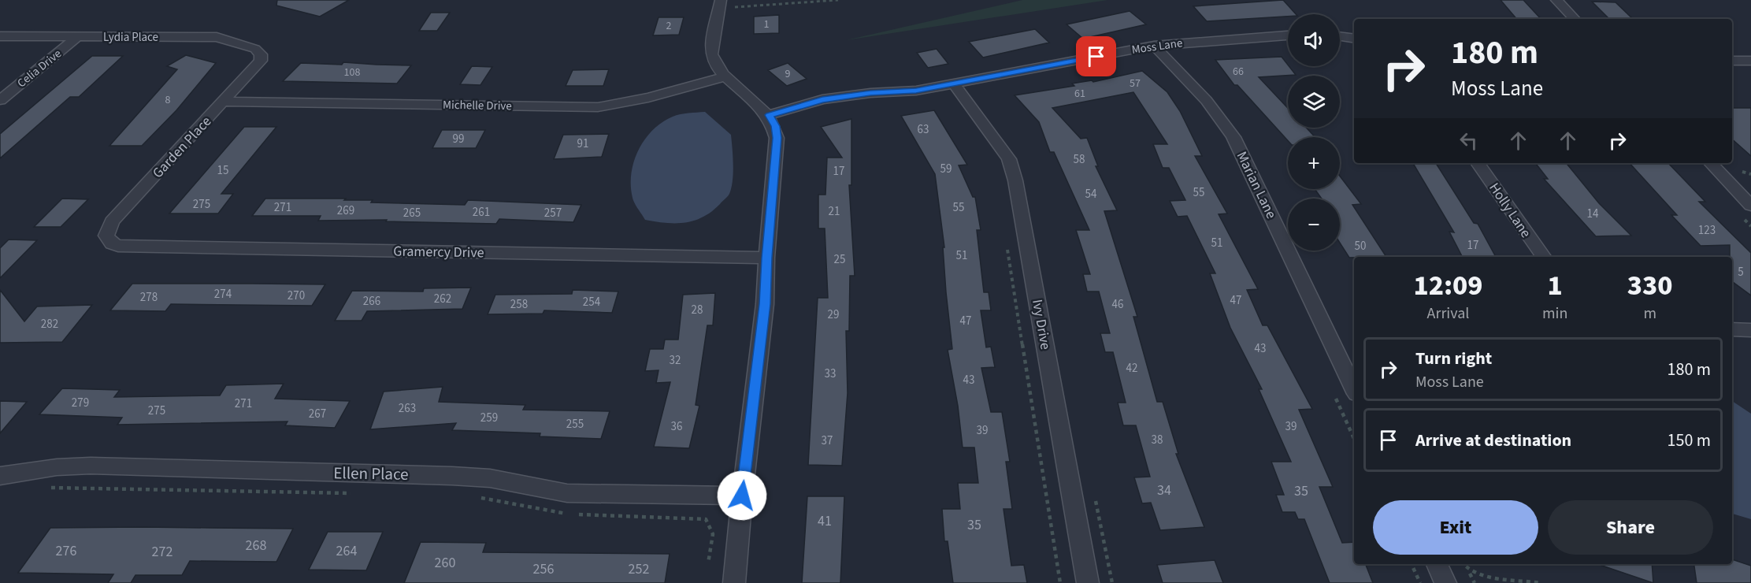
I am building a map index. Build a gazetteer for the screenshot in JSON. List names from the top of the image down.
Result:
{
  "streets": {
    "street": [
      "Lydia Place",
      "Moss Lane",
      "Celia Drive",
      "Michelle Drive",
      "Garden Place",
      "Marian Lane",
      "Holly Lane",
      "Gramercy Drive",
      "Ivy Drive",
      "Ellen Place"
    ]
  },
  "crossings": [
    ["Lydia Place", "Celia Drive"],
    ["Lydia Place", "Garden Place"],
    ["Moss Lane", "Marian Lane"],
    ["Moss Lane", "Ivy Drive"],
    ["Michelle Drive", "Garden Place"],
    ["Garden Place", "Gramercy Drive"]
  ],
  "house_numbers": [
    "1",
    "2",
    "66",
    "108",
    "9",
    "57",
    "61",
    "8",
    "63",
    "99",
    "91",
    "58",
    "59",
    "15",
    "17",
    "55",
    "54",
    "275",
    "271",
    "55",
    "269",
    "21",
    "261",
    "265",
    "257",
    "14",
    "123",
    "51",
    "17",
    "50",
    "51",
    "25",
    "5",
    "274",
    "270",
    "278",
    "262",
    "47",
    "266",
    "254",
    "258",
    "46",
    "28",
    "29",
    "47",
    "282",
    "43",
    "32",
    "42",
    "33",
    "43",
    "279",
    "271",
    "263",
    "275",
    "267",
    "259",
    "255",
    "36",
    "39",
    "39",
    "38",
    "37",
    "34",
    "35",
    "41",
    "35",
    "268",
    "276",
    "264",
    "272",
    "260",
    "256",
    "252"
  ],
  "page": {
    "map_buttons": ["+", "−"],
    "turn": ["180 m", "Moss Lane"],
    "eta": [
      "12:09",
      "Arrival",
      "1",
      "min",
      "330",
      "m"
    ],
    "list": [
      {
        "name": "Turn right",
        "note": "Moss Lane",
        "value": "180 m"
      },
      {
        "name": "Arrive at destination",
        "value": "150 m"
      }
    ],
    "buttons": ["Exit", "Share"]
  }
}
